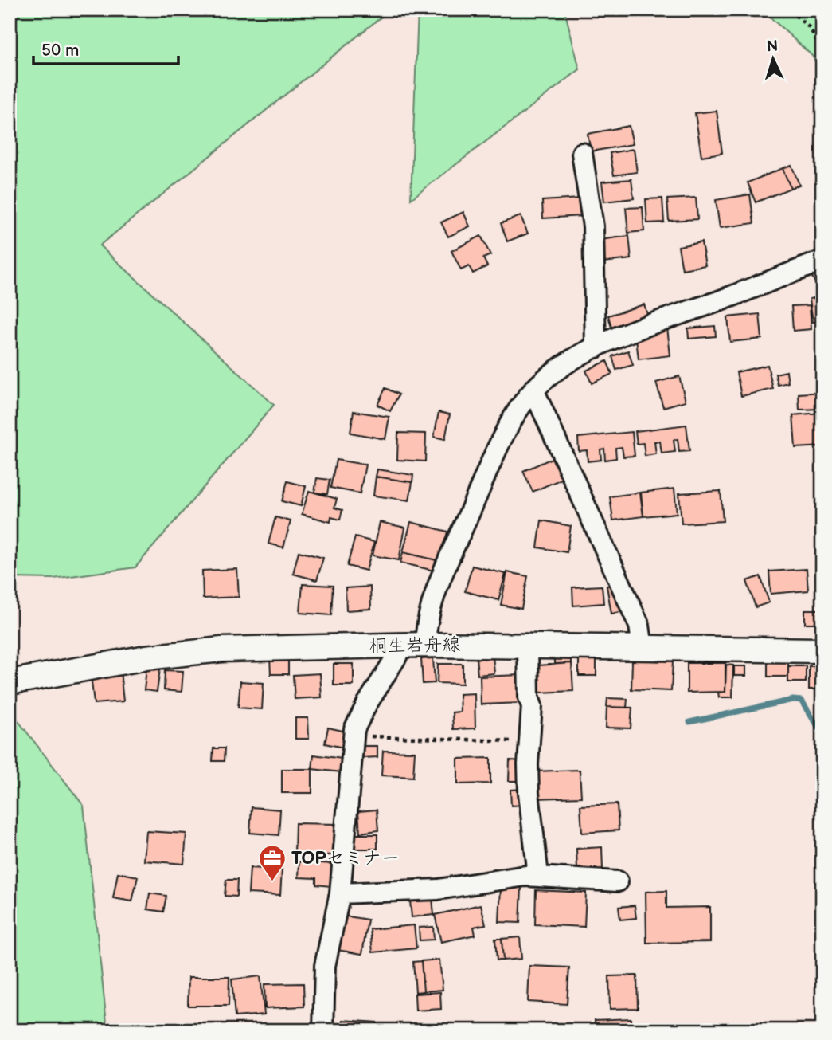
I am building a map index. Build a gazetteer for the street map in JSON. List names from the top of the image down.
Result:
{
  "streets": {
    "main road": ["桐生岩舟線"]
  },
  "places": {
    "office": ["TOPセミナー"]
  },
  "scale_bar": "50 m",
  "north": "top"
}
